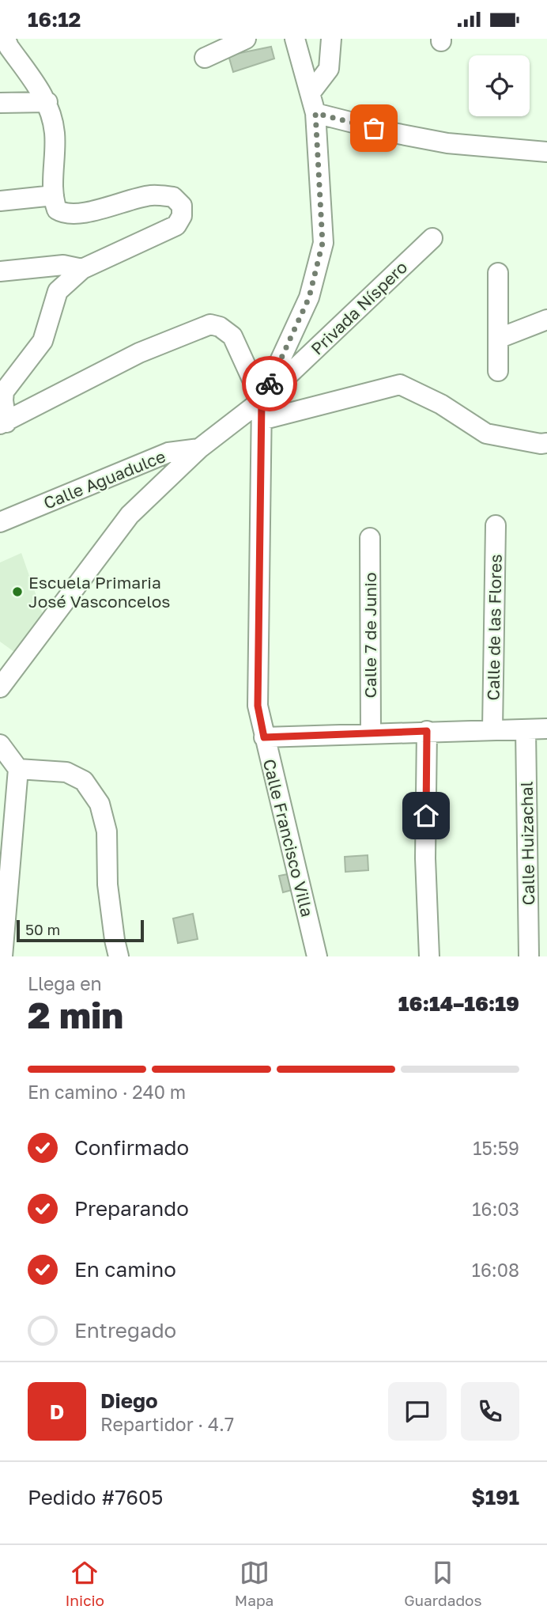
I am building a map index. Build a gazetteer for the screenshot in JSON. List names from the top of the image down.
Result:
{
  "streets": {
    "street": [
      "Privada Níspero",
      "Calle Aguadulce",
      "Calle de las Flores",
      "Calle 7 de Junio",
      "Calle Francisco Villa",
      "Calle Huizachal"
    ]
  },
  "crossings": [
    ["Privada Níspero", "Calle Francisco Villa"]
  ],
  "places": ["Escuela Primaria José Vasconcelos"],
  "scale_bar": "50 m",
  "page": {
    "status": "16:12",
    "scale": "50 m",
    "heading": ["2 min", "Llega en", "16:14–16:19"],
    "panel": [
      "Diego",
      "Repartidor · 4.7",
      "Pedido #7605",
      "$191"
    ],
    "bar": "En camino · 240 m",
    "list": [
      ["Confirmado", "15:59"],
      ["Preparando", "16:03"],
      ["En camino", "16:08"],
      "Entregado"
    ],
    "round": "D",
    "tabs": ["Inicio", "Mapa", "Guardados"]
  }
}
